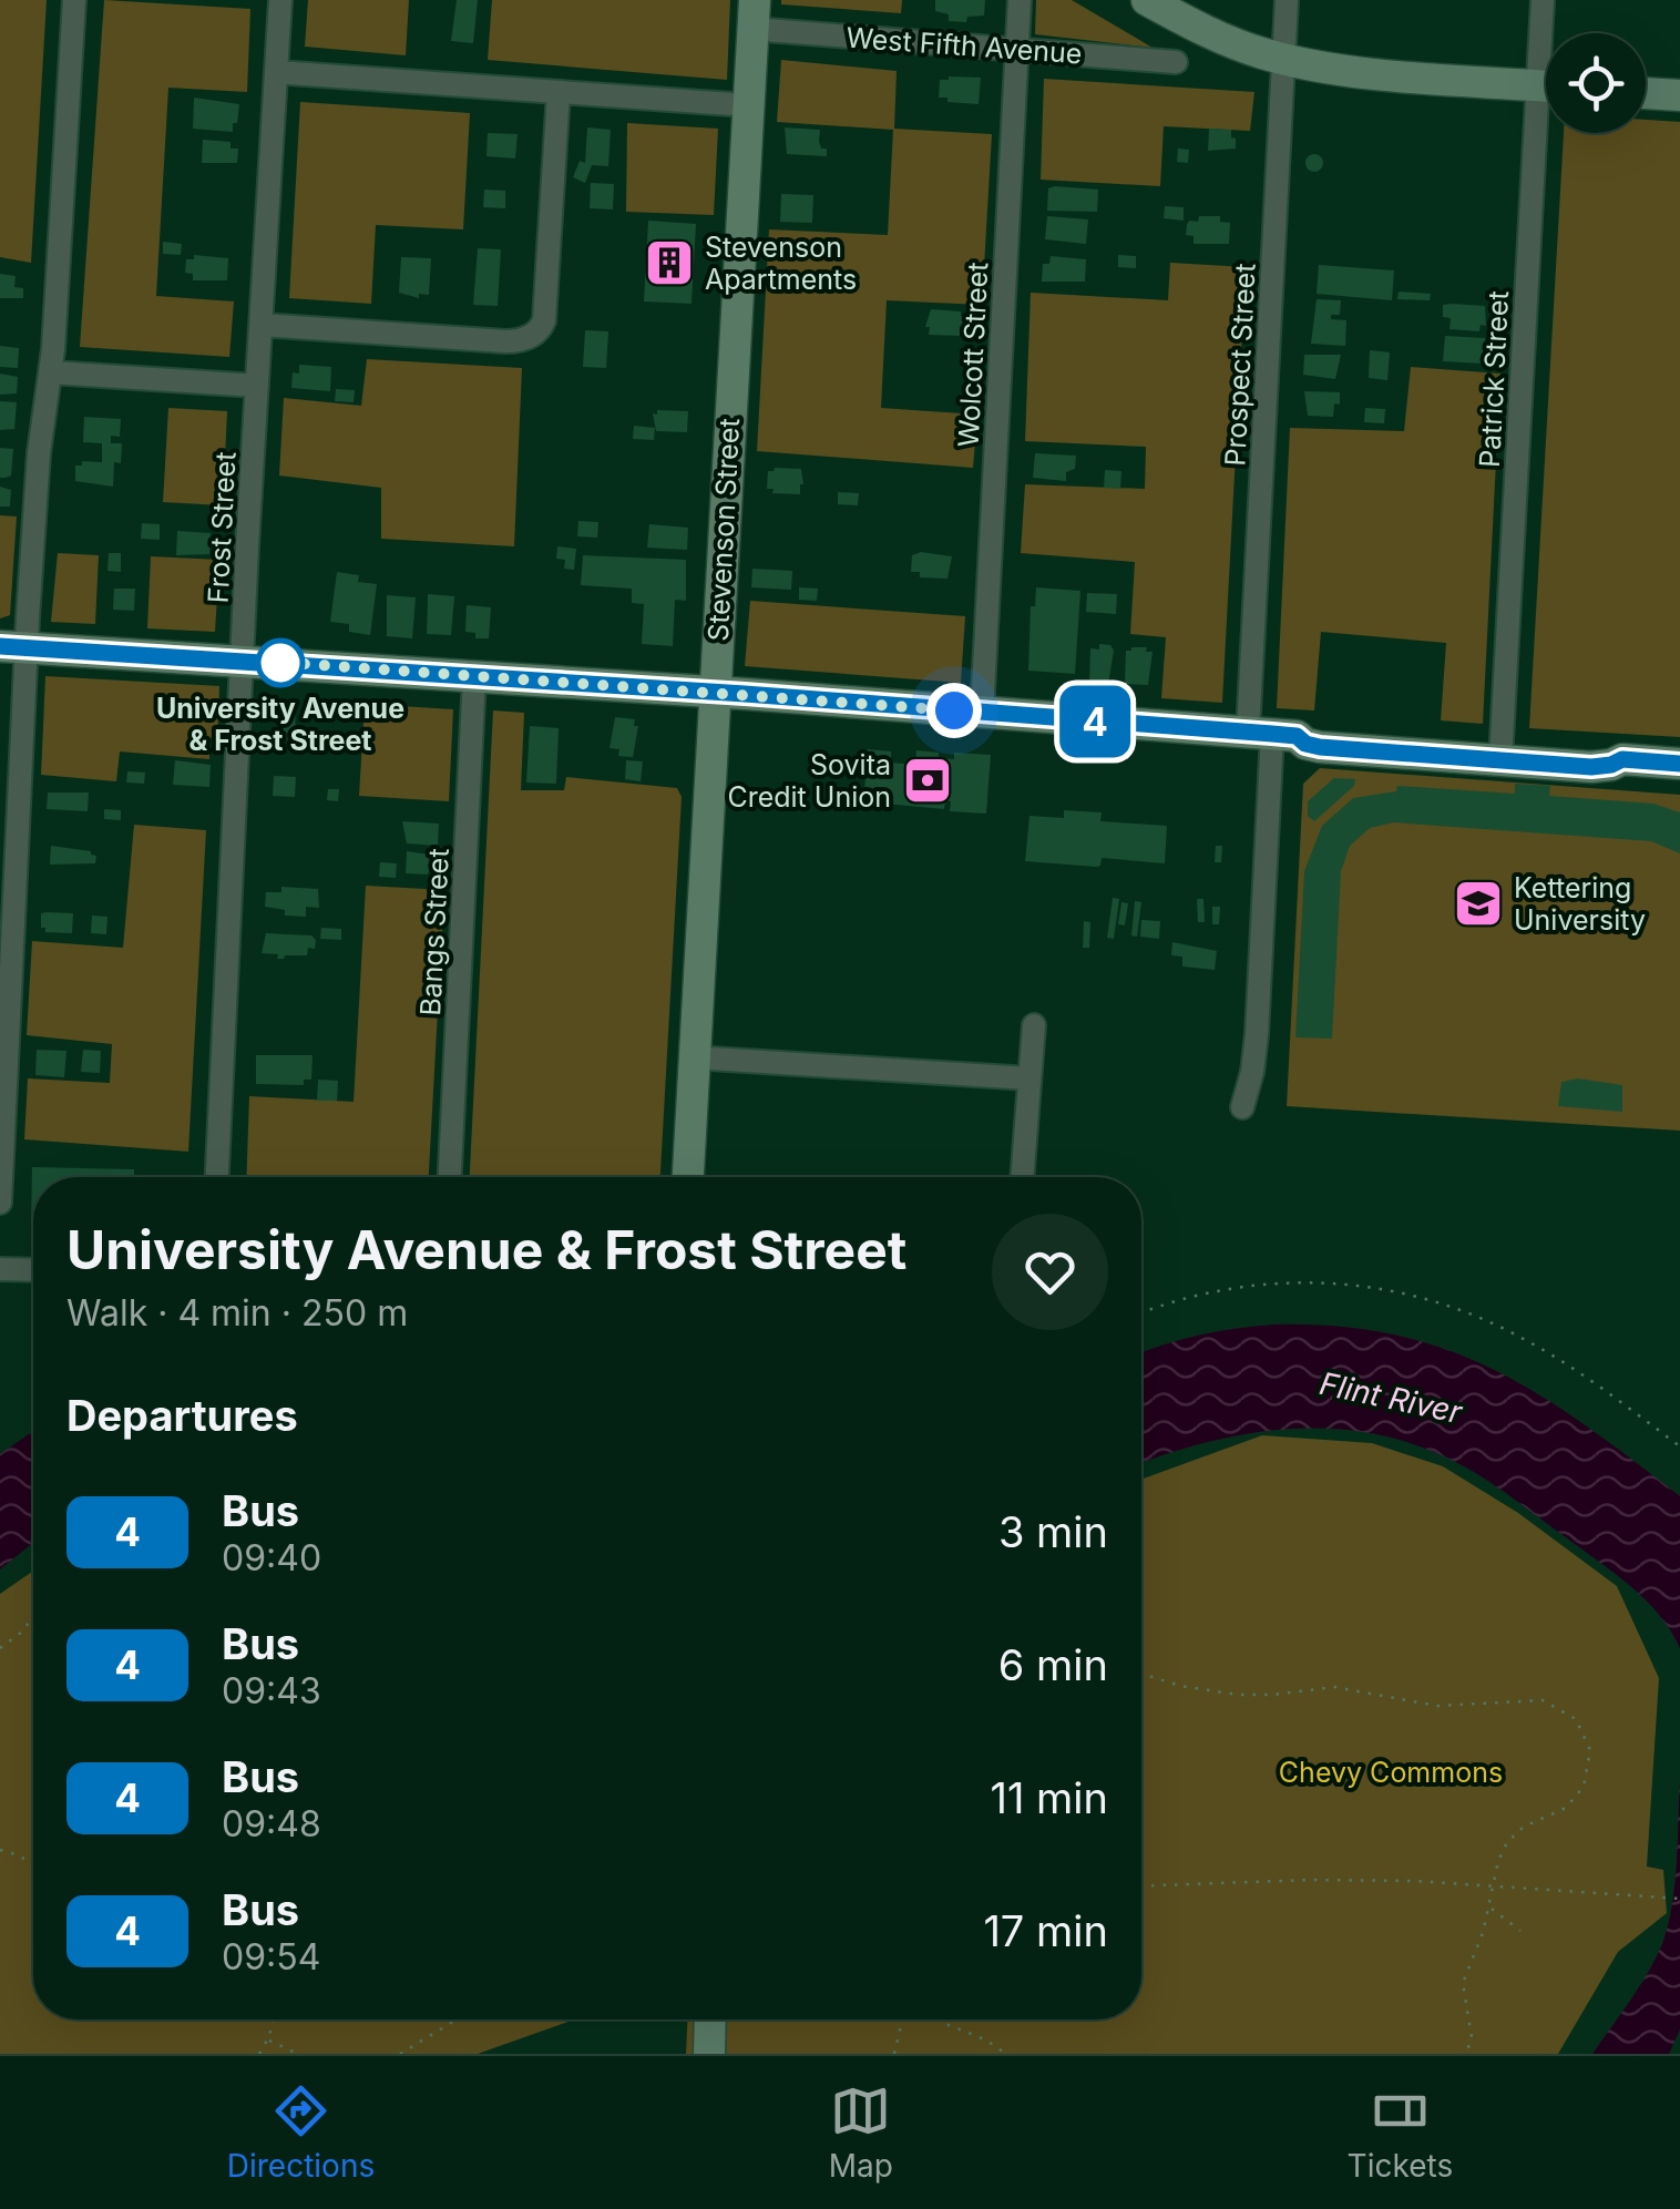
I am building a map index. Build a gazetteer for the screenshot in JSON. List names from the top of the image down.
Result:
{
  "streets": {
    "street": [
      "West Fifth Avenue",
      "Wolcott Street",
      "Prospect Street",
      "Patrick Street",
      "Frost Street",
      "Stevenson Street",
      "Bangs Street"
    ]
  },
  "crossings": [
    ["West Fifth Avenue", "Wolcott Street"],
    ["West Fifth Avenue", "Stevenson Street"]
  ],
  "water": ["Flint River"],
  "parks": ["Chevy Commons"],
  "places": {
    "building": ["Stevenson Apartments"],
    "other": ["University Avenue & Frost Street"],
    "bank": ["Sovita Credit Union"],
    "school or university": ["Kettering University"]
  },
  "lines": ["bus line 4"],
  "page": {
    "on_map": "4",
    "heading": [
      ["University Avenue & Frost Street", "Walk · 4 min · 250 m"],
      "Departures"
    ],
    "list": [
      {
        "mark": "4",
        "name": "Bus",
        "note": "09:40",
        "value": "3 min"
      },
      {
        "mark": "4",
        "name": "Bus",
        "note": "09:43",
        "value": "6 min"
      },
      {
        "mark": "4",
        "name": "Bus",
        "note": "09:48",
        "value": "11 min"
      },
      {
        "mark": "4",
        "name": "Bus",
        "note": "09:54",
        "value": "17 min"
      }
    ],
    "tabs": ["Directions", "Map", "Tickets"]
  }
}
